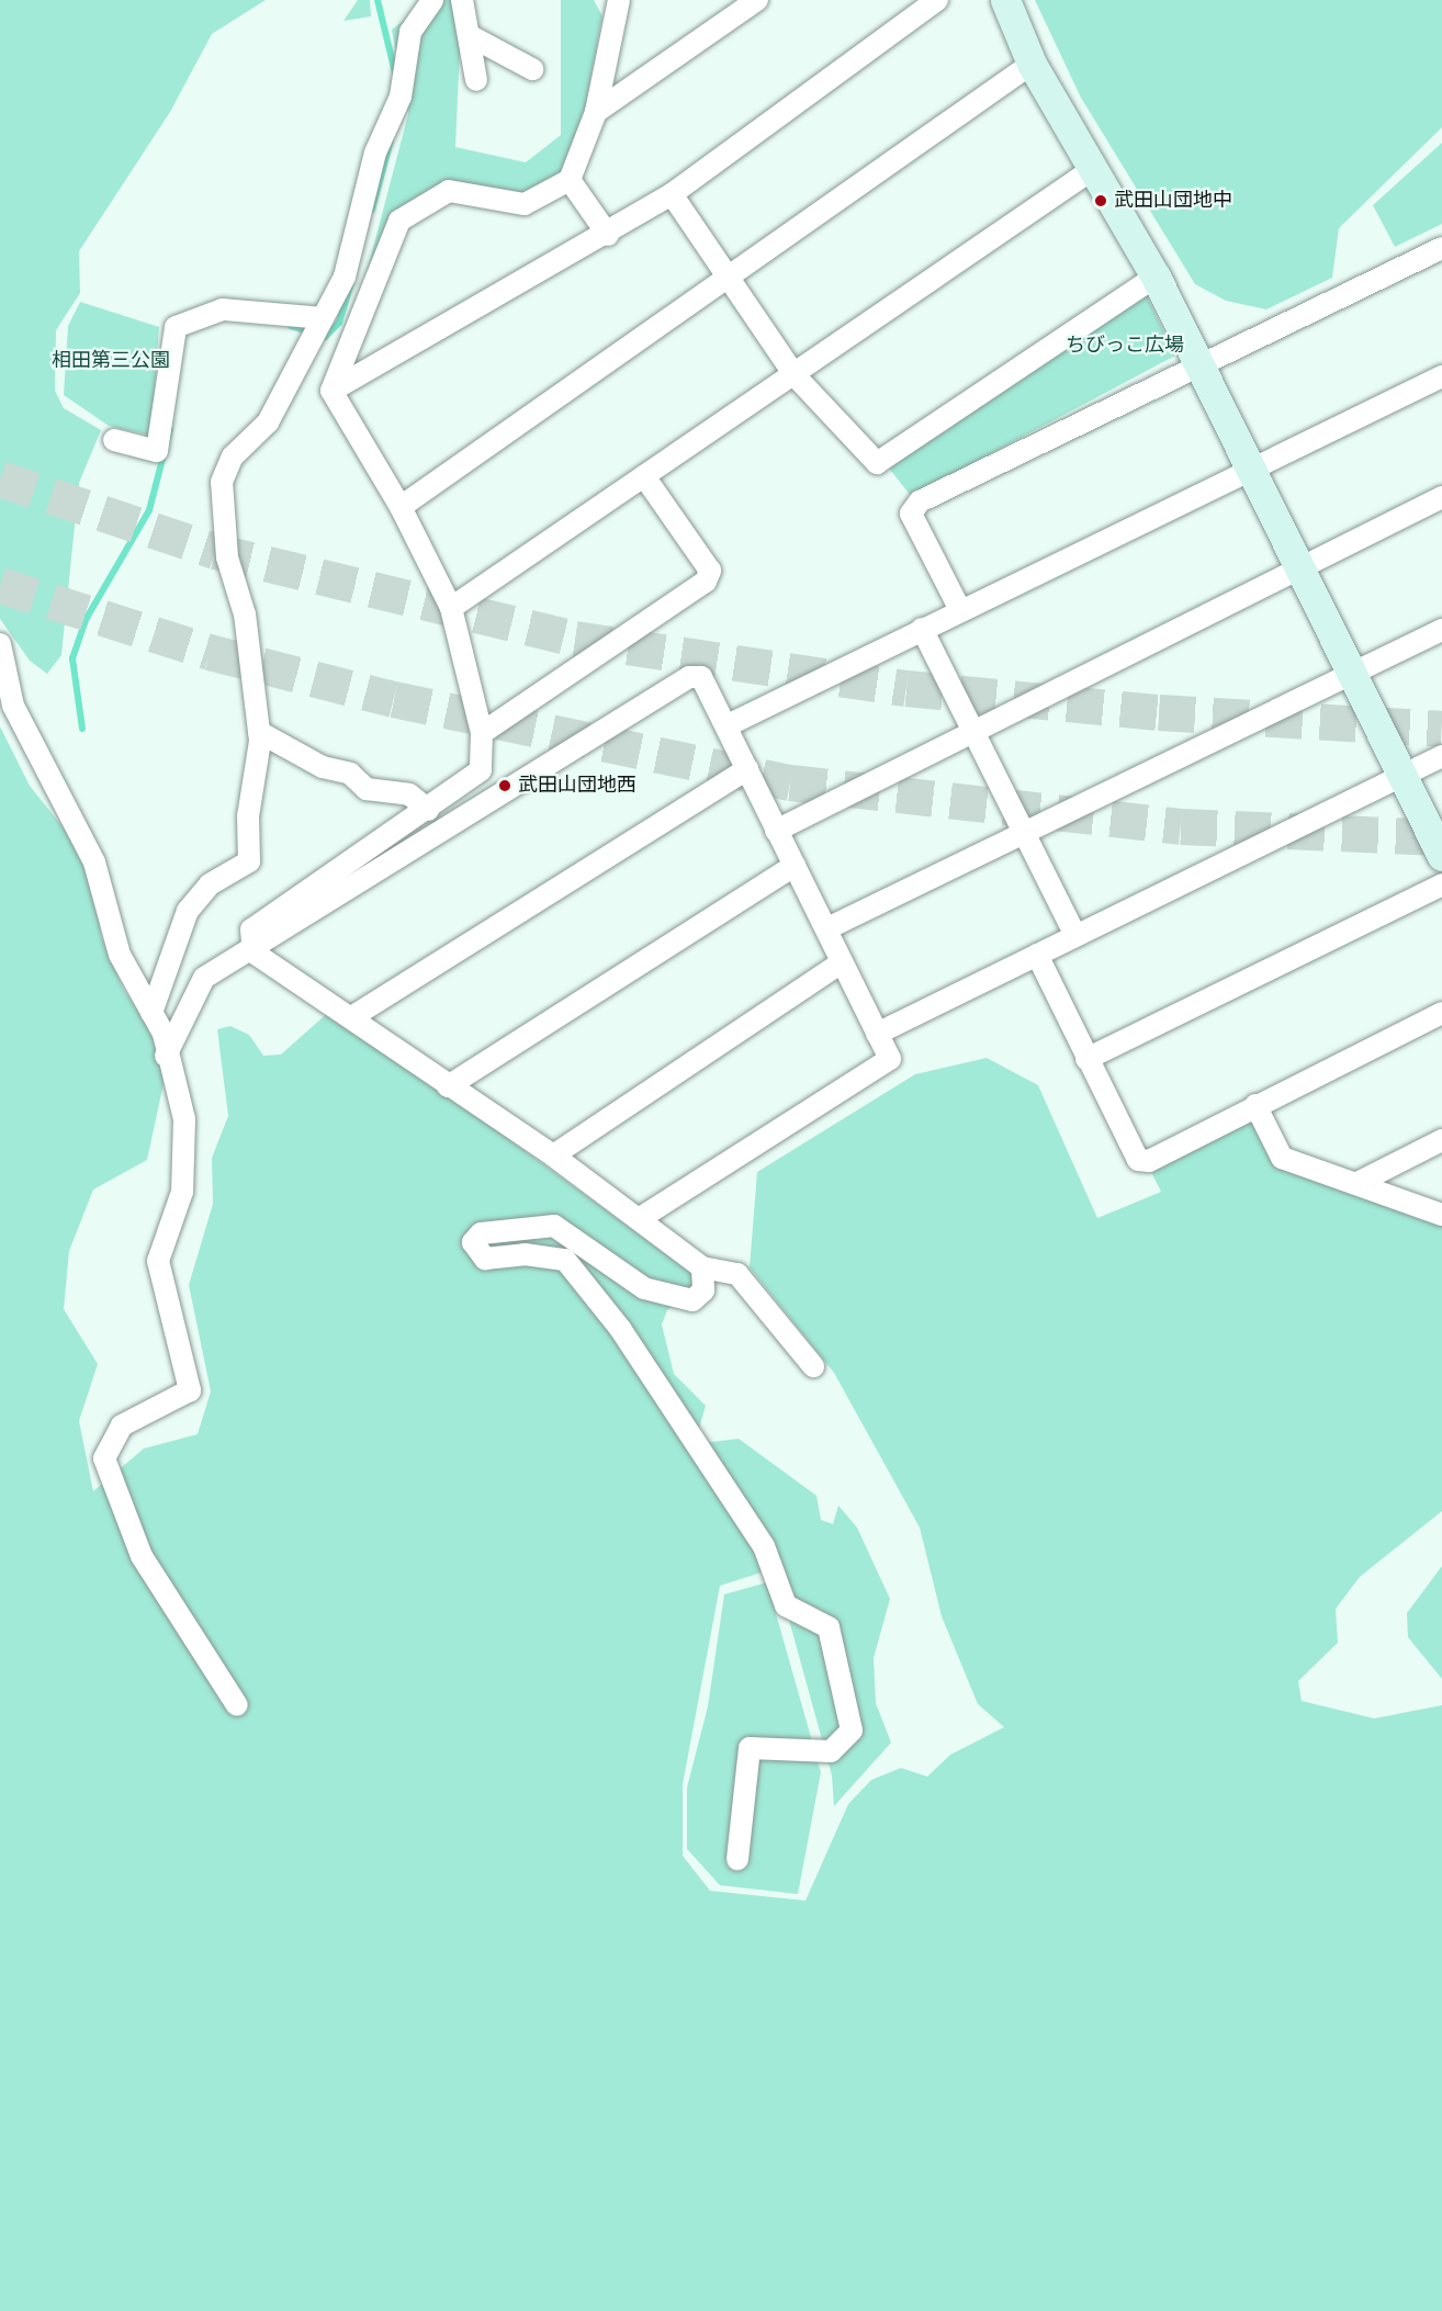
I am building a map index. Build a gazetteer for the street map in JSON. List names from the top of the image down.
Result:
{
  "parks": ["ちびっこ広場", "相田第三公園"],
  "places": ["武田山団地中", "武田山団地西"]
}
